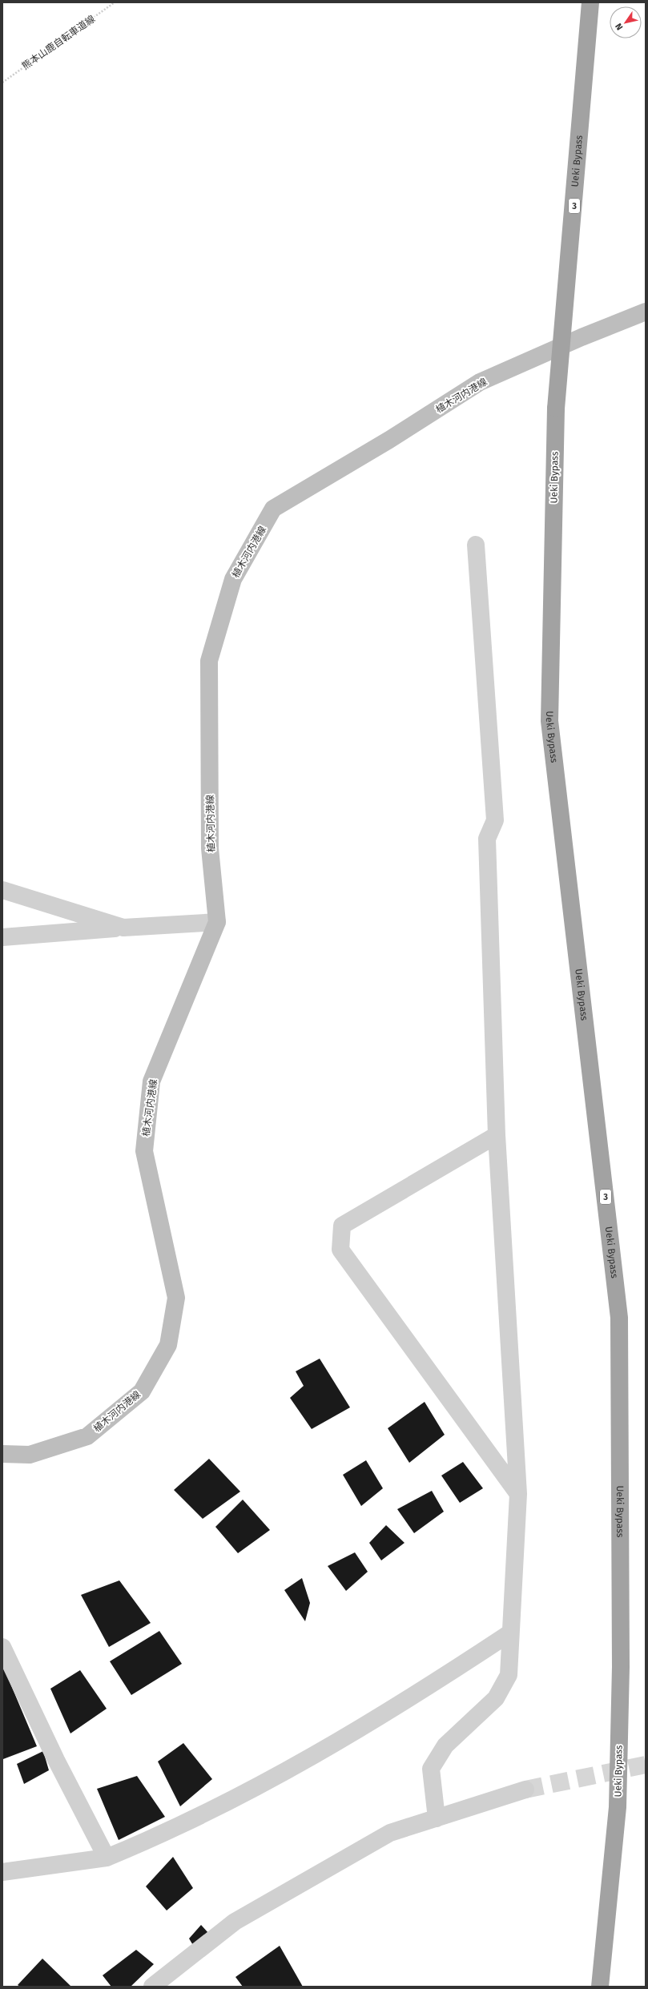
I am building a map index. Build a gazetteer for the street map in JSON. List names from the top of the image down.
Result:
{
  "streets": {
    "highway": ["Ueki Bypass", "3"],
    "main road": ["植木河内港線"],
    "path": ["熊本山鹿自転車道線"]
  },
  "north": "bottom left"
}
